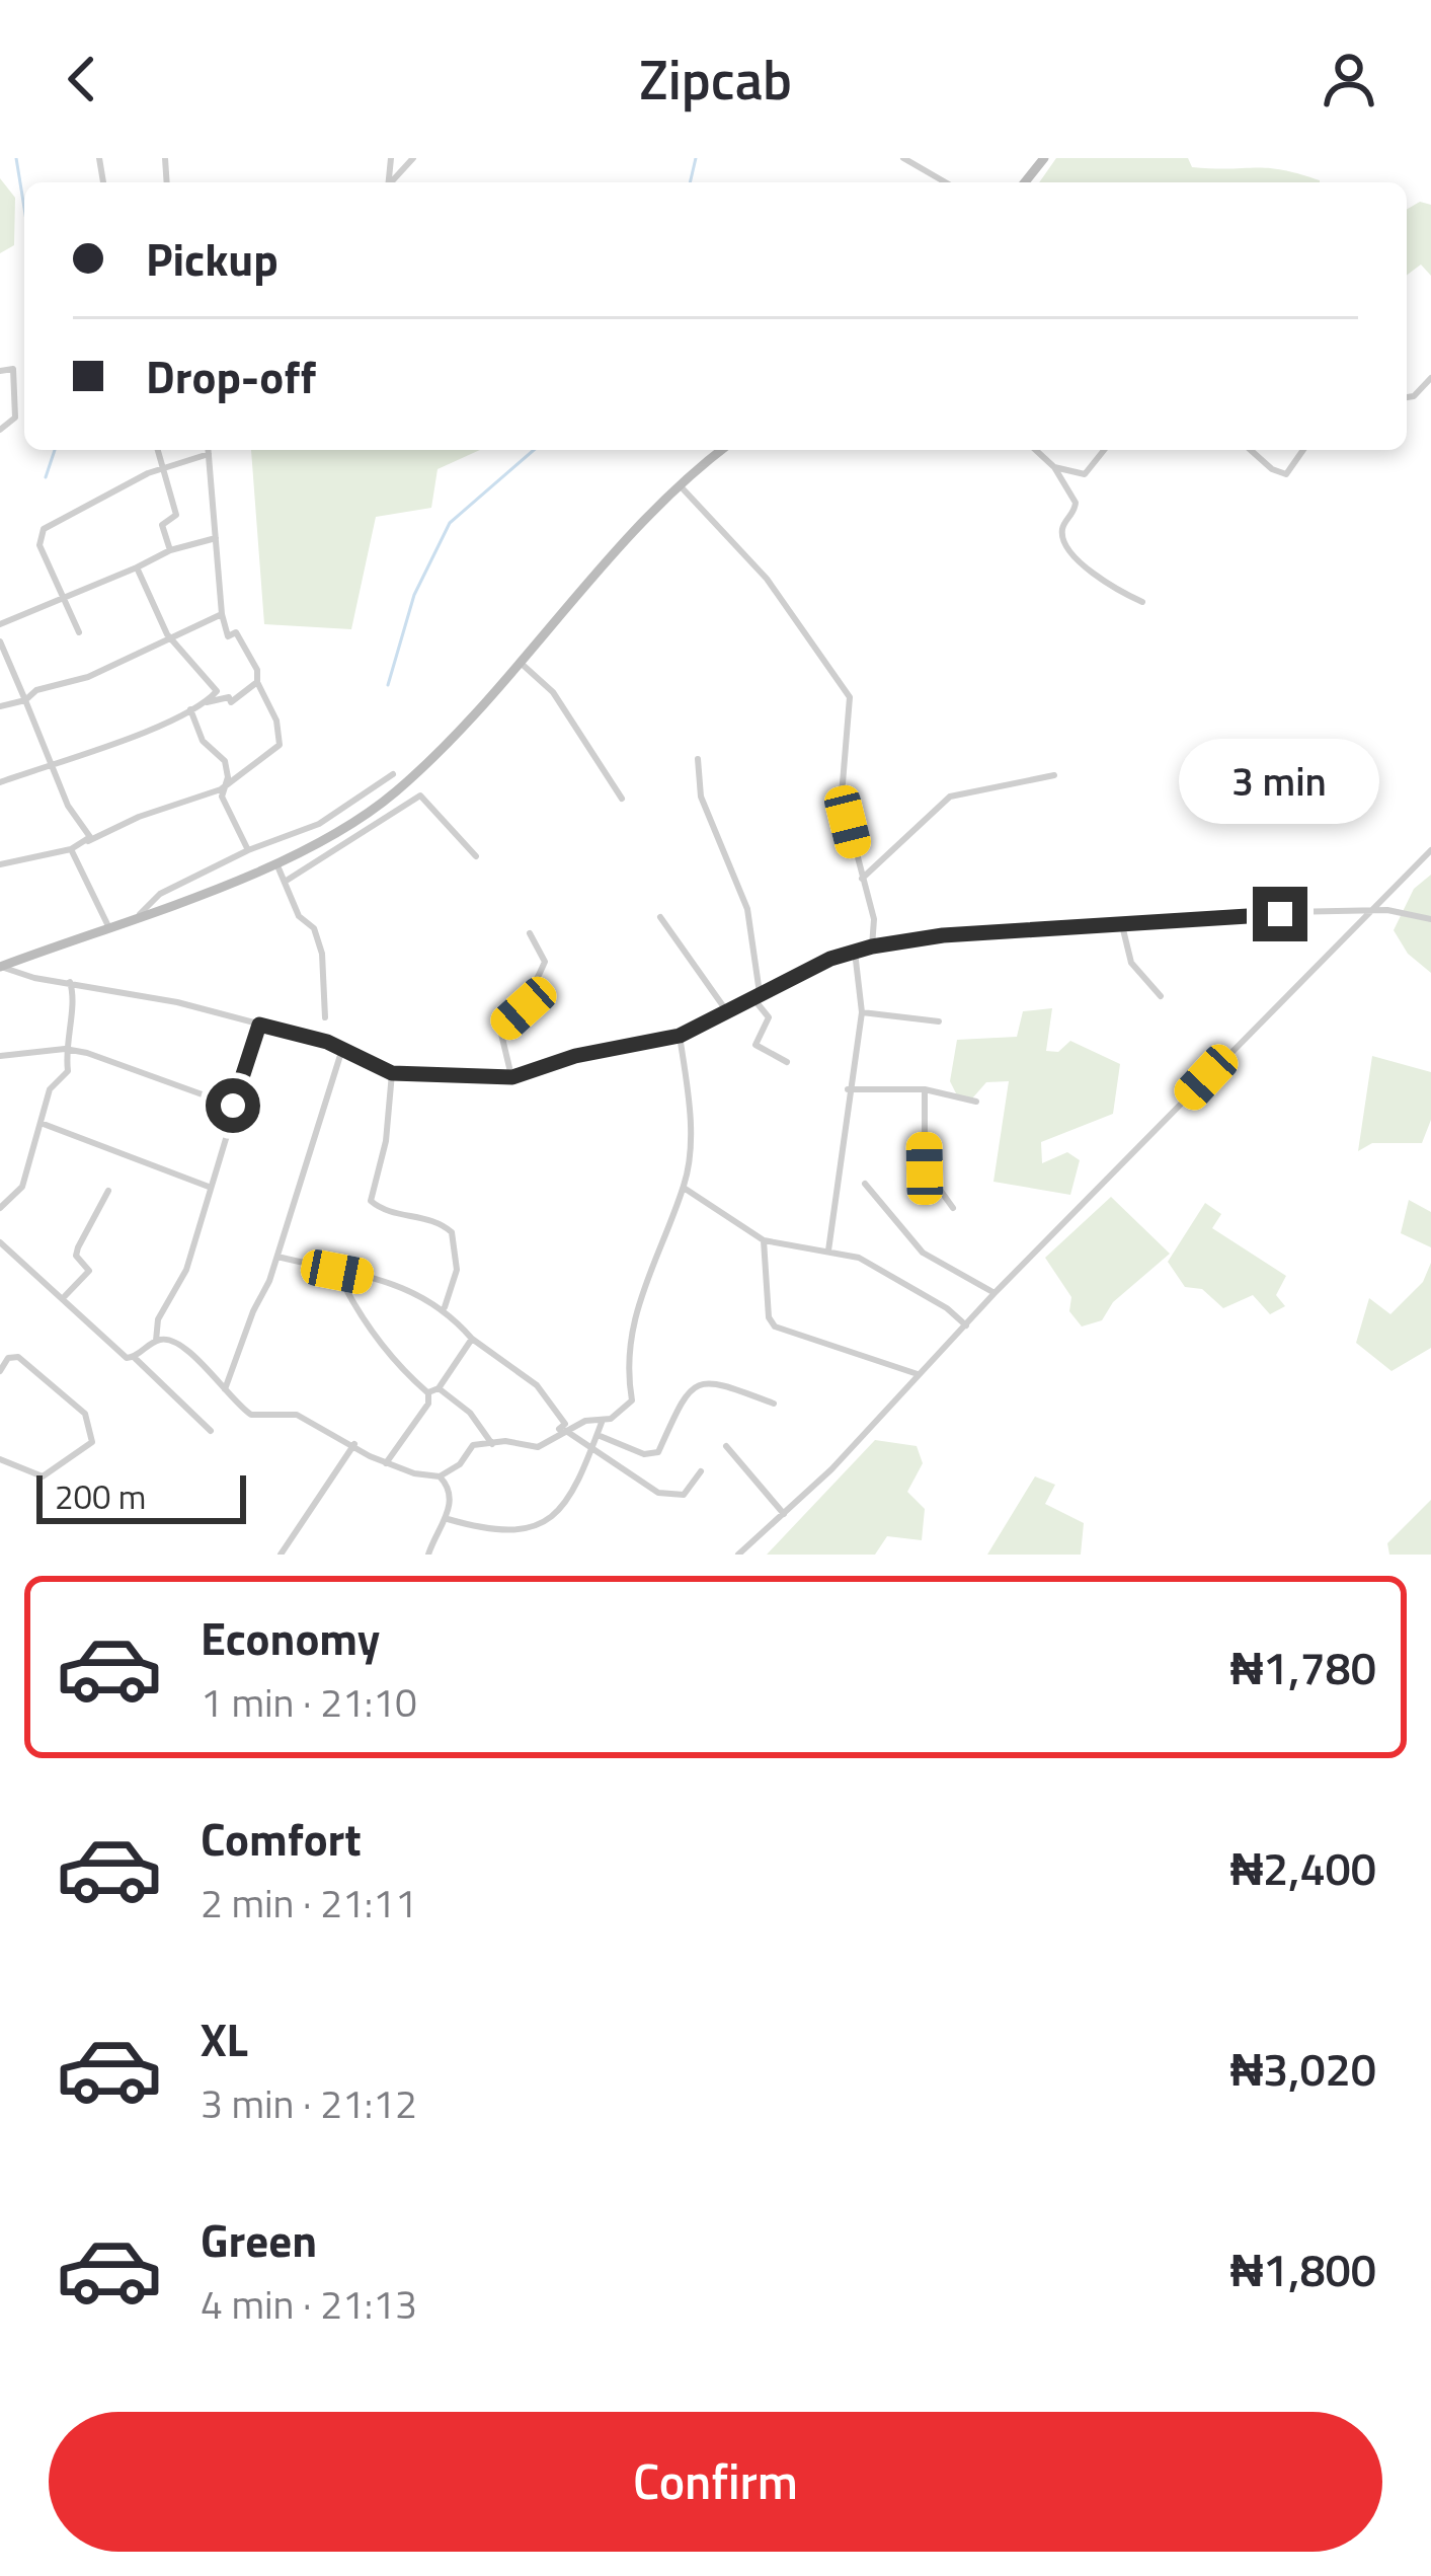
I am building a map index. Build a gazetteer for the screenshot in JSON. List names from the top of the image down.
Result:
{
  "scale_bar": "200 m",
  "page": {
    "header": "Zipcab",
    "banner": ["Pickup", "Drop-off"],
    "bubble": "3 min",
    "scale": "200 m",
    "list": [
      {
        "name": "Economy",
        "note": "1 min · 21:10",
        "value": "₦1,780"
      },
      {
        "name": "Comfort",
        "note": "2 min · 21:11",
        "value": "₦2,400"
      },
      {
        "name": "XL",
        "note": "3 min · 21:12",
        "value": "₦3,020"
      },
      {
        "name": "Green",
        "note": "4 min · 21:13",
        "value": "₦1,800"
      }
    ],
    "buttons": "Confirm"
  }
}
